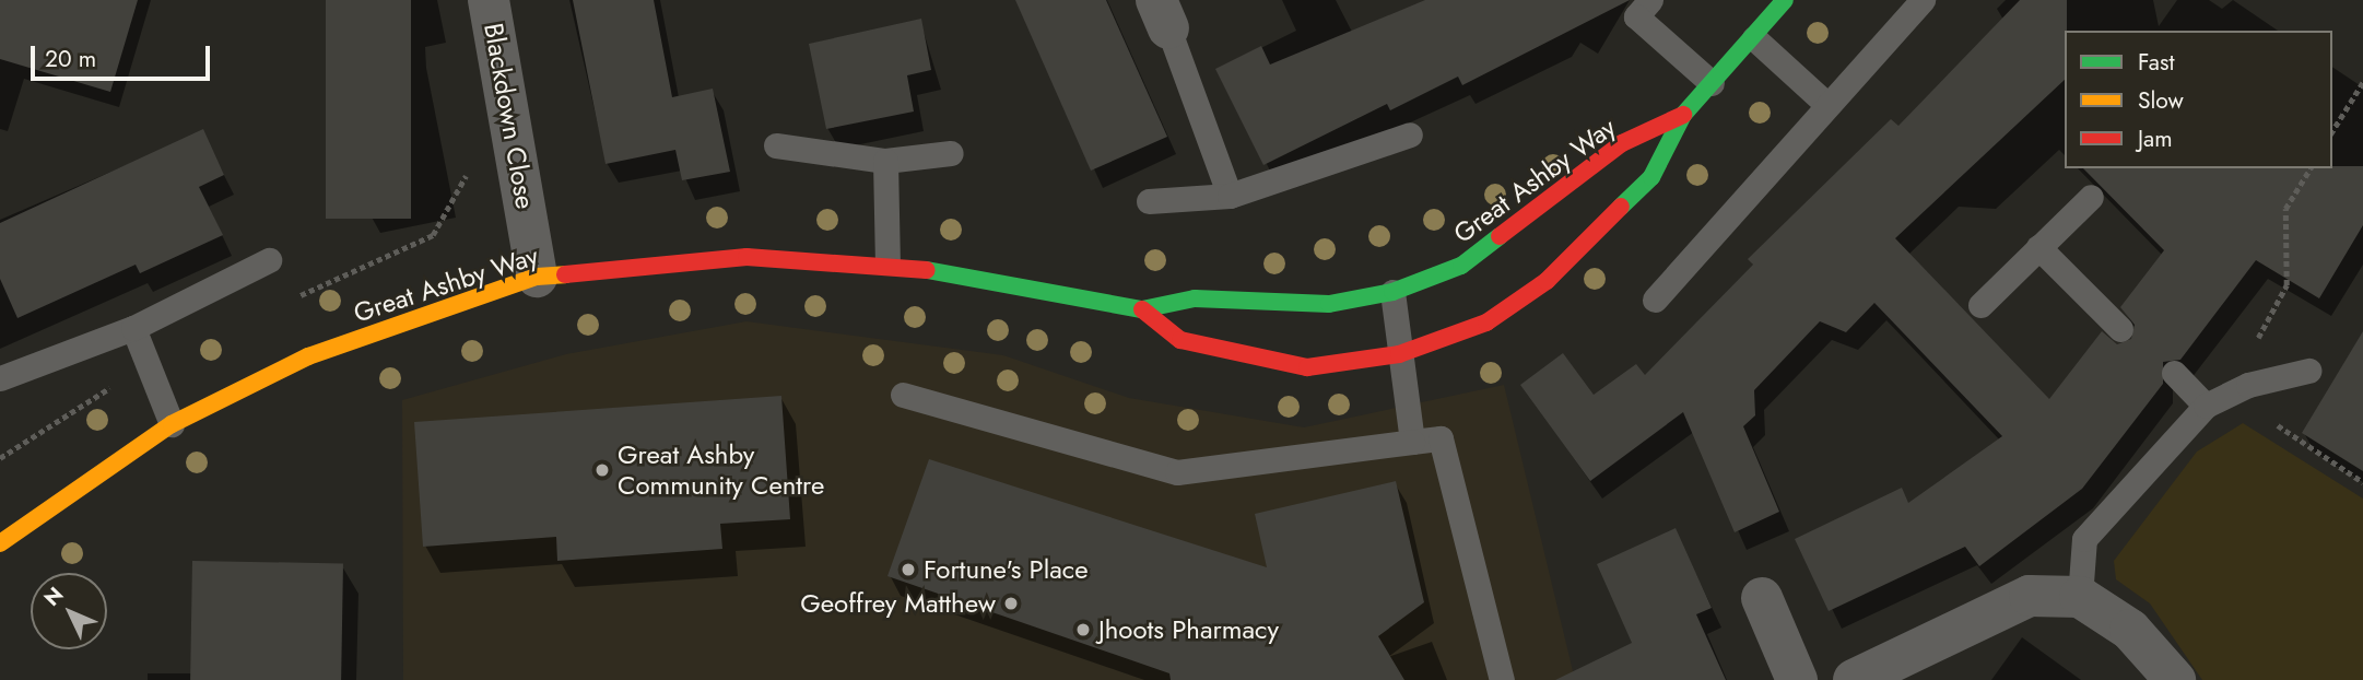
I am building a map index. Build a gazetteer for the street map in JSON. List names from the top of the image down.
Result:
{
  "streets": {
    "street": ["Blackdown Close", "Great Ashby Way"]
  },
  "crossings": [
    ["Blackdown Close", "Great Ashby Way"]
  ],
  "places": [
    "Great Ashby Community Centre",
    "Fortune's Place",
    "Geoffrey Matthew",
    "Jhoots Pharmacy"
  ],
  "legend": ["Fast", "Slow", "Jam"],
  "scale_bar": "20 m",
  "north": "top left"
}
